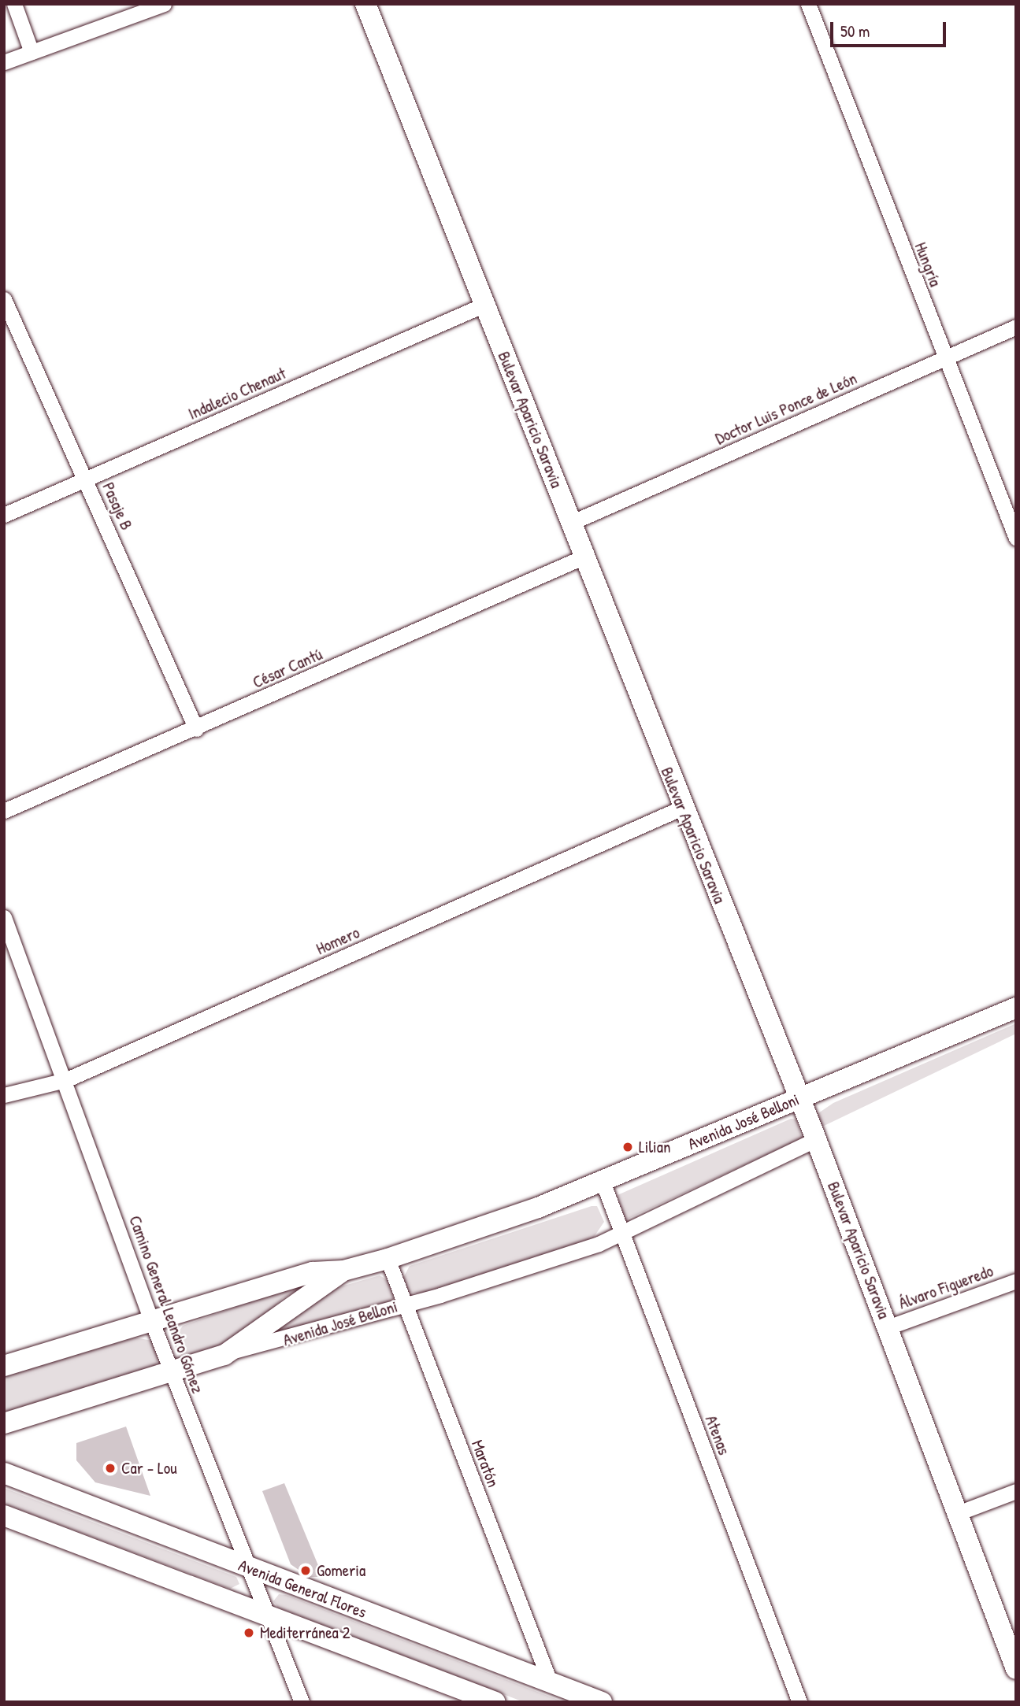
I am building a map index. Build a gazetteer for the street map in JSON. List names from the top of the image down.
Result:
{
  "streets": {
    "main road": ["Bulevar Aparicio Saravia", "Avenida José Belloni", "Avenida General Flores"],
    "street": [
      "Hungría",
      "Indalecio Chenaut",
      "Doctor Luis Ponce de León",
      "Pasaje B",
      "César Cantú",
      "Homero",
      "Álvaro Figueredo",
      "Camino General Leandro Gómez",
      "Atenas",
      "Maratón"
    ]
  },
  "crossings": [
    ["Hungría", "Doctor Luis Ponce de León"],
    ["Indalecio Chenaut", "Bulevar Aparicio Saravia"],
    ["Indalecio Chenaut", "Pasaje B"],
    ["Doctor Luis Ponce de León", "Bulevar Aparicio Saravia"],
    ["Bulevar Aparicio Saravia", "César Cantú"],
    ["Bulevar Aparicio Saravia", "Homero"],
    ["Bulevar Aparicio Saravia", "Avenida José Belloni"],
    ["Bulevar Aparicio Saravia", "Álvaro Figueredo"],
    ["Pasaje B", "César Cantú"],
    ["Homero", "Camino General Leandro Gómez"],
    ["Avenida José Belloni", "Camino General Leandro Gómez"],
    ["Avenida José Belloni", "Atenas"],
    ["Avenida José Belloni", "Maratón"],
    ["Camino General Leandro Gómez", "Avenida General Flores"],
    ["Maratón", "Avenida General Flores"]
  ],
  "places": [
    "Lilian",
    "Car - Lou",
    "Gomeria",
    "Mediterránea 2"
  ],
  "scale_bar": "50 m"
}
